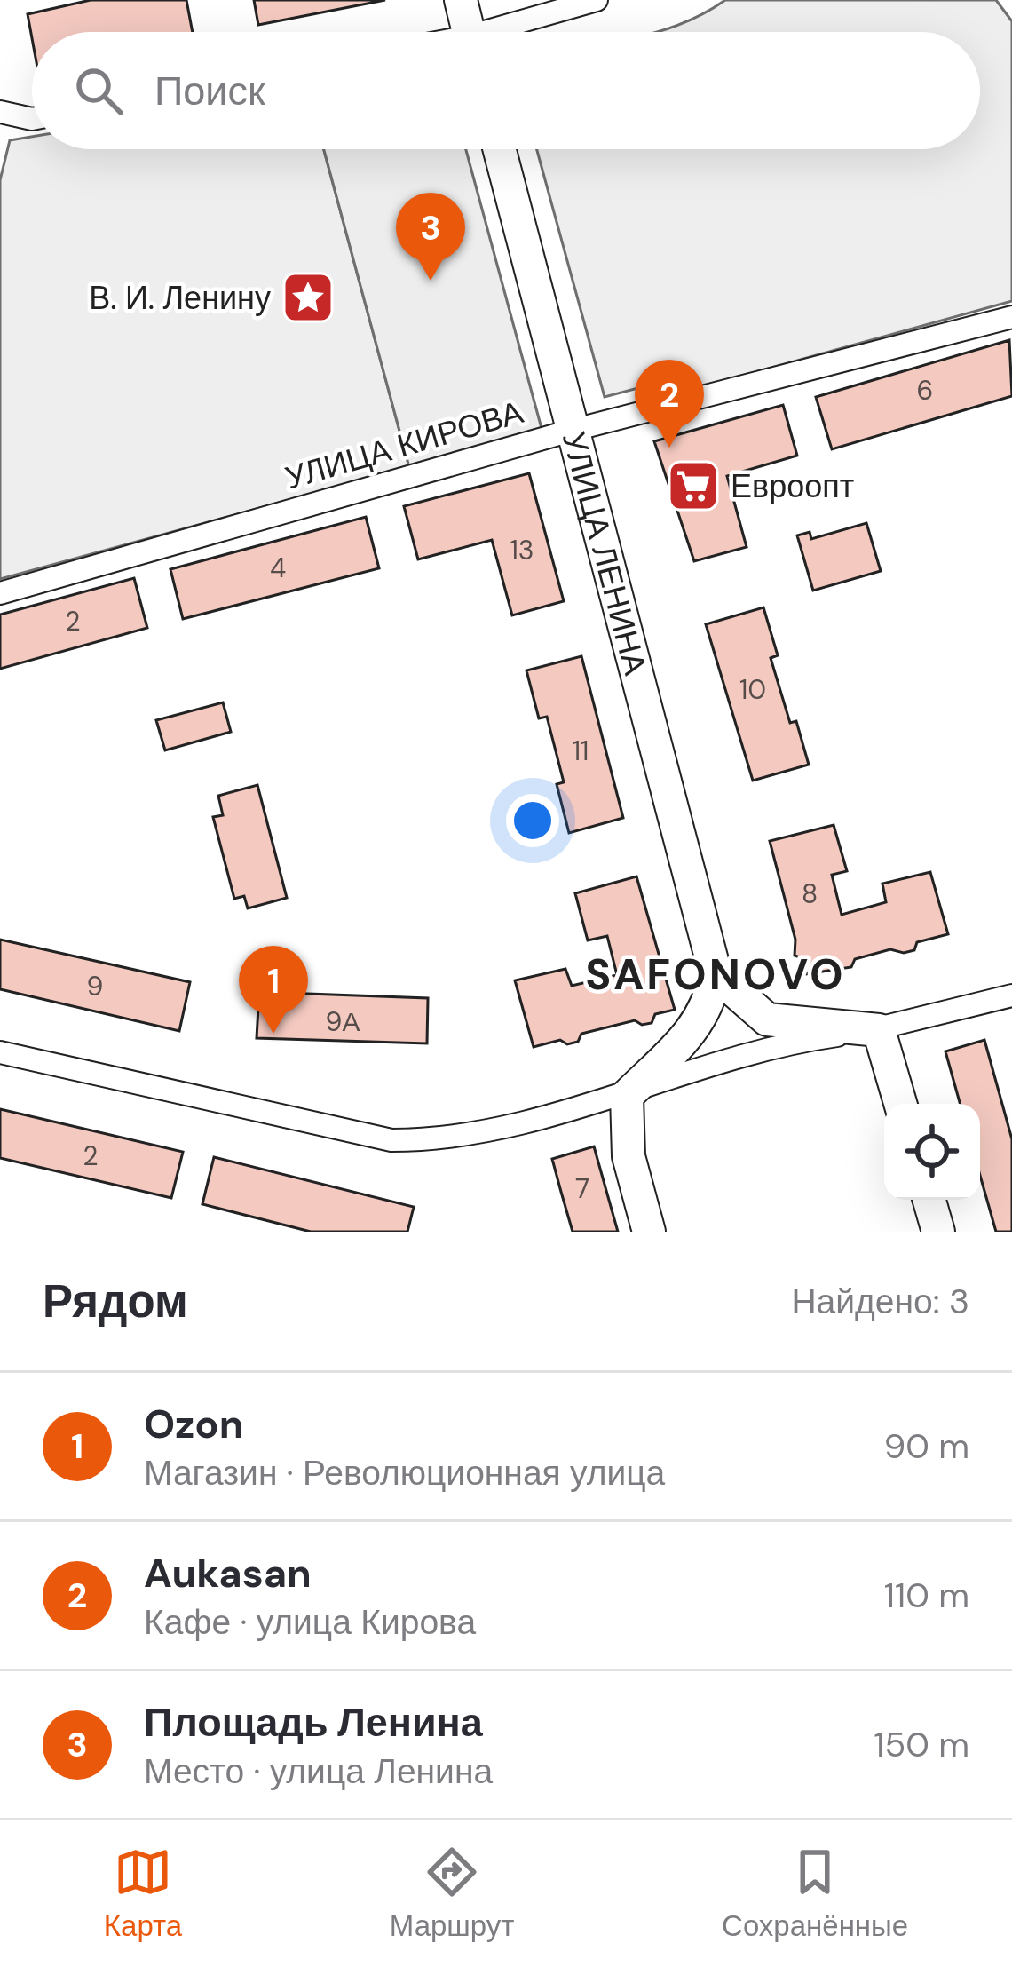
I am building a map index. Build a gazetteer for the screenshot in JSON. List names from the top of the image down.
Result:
{
  "streets": {
    "main road": ["УЛИЦА ЛЕНИНА"],
    "street": ["УЛИЦА КИРОВА"]
  },
  "crossings": [
    ["УЛИЦА КИРОВА", "УЛИЦА ЛЕНИНА"]
  ],
  "districts": ["SAFONOVO"],
  "places": {
    "place": ["В. И. Ленину"],
    "supermarket": ["Евроопт"]
  },
  "house_numbers": [
    "6",
    "13",
    "4",
    "2",
    "10",
    "11",
    "8",
    "9",
    "9А",
    "2",
    "7"
  ],
  "page": {
    "search": "Поиск",
    "pins": ["3", "2", "1"],
    "heading": ["Рядом", "Найдено: 3"],
    "list": [
      {
        "mark": "1",
        "name": "Ozon",
        "note": "Магазин · Революционная улица",
        "value": "90 m"
      },
      {
        "mark": "2",
        "name": "Aukasan",
        "note": "Кафе · улица Кирова",
        "value": "110 m"
      },
      {
        "mark": "3",
        "name": "Площадь Ленина",
        "note": "Место · улица Ленина",
        "value": "150 m"
      }
    ],
    "nav": ["Карта", "Маршрут", "Сохранённые"]
  }
}
